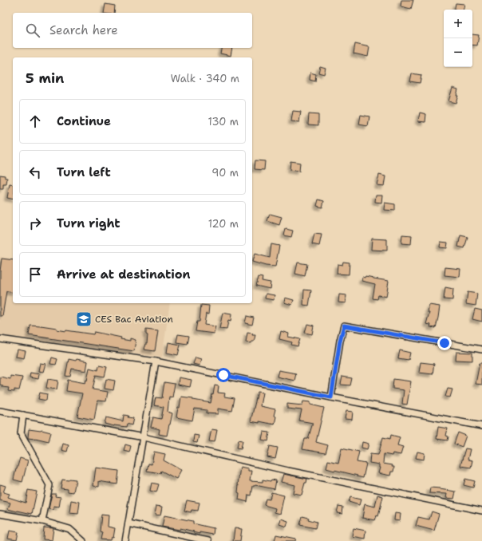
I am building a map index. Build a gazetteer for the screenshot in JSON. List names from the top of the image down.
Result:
{
  "places": {
    "school or university": ["CES Bac Aviation"]
  },
  "page": {
    "map_buttons": ["+", "−"],
    "search": "Search here",
    "heading": ["5 min", "Walk · 340 m"],
    "list": [
      ["Continue", "130 m"],
      ["Turn left", "90 m"],
      ["Turn right", "120 m"],
      "Arrive at destination"
    ]
  }
}
